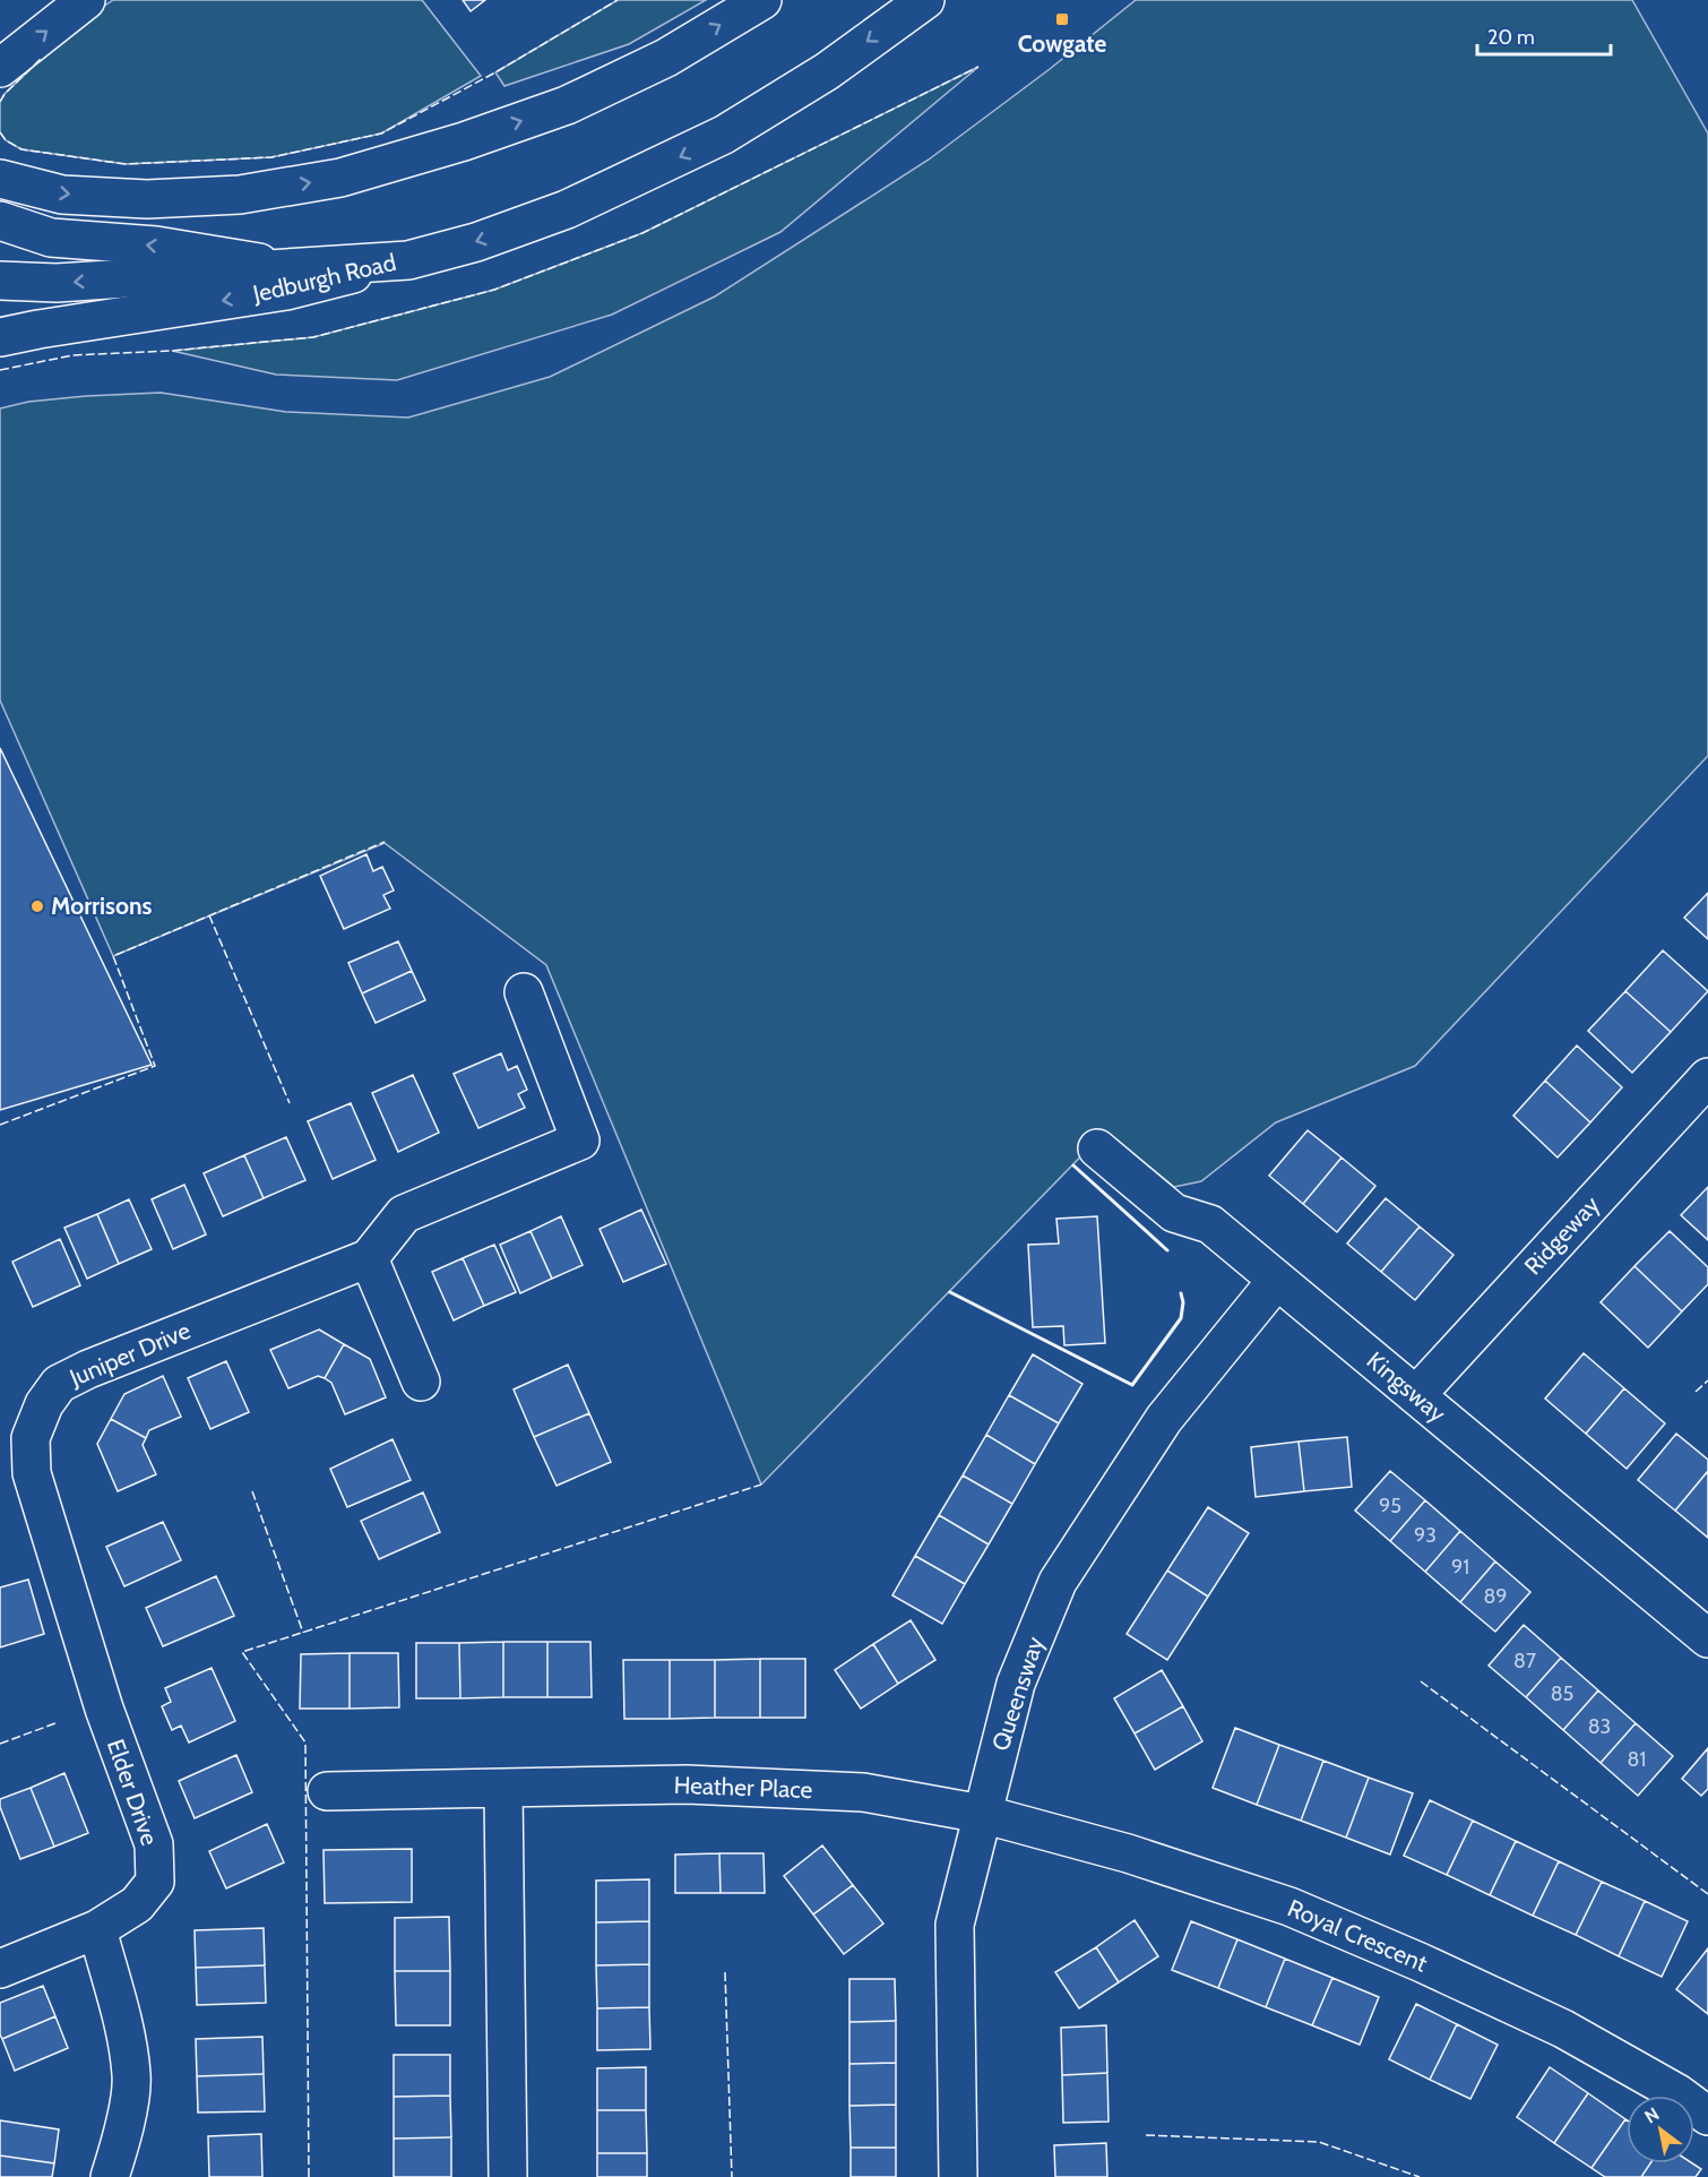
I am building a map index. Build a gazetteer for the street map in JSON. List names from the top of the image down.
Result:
{
  "streets": {
    "main road": [
      "Jedburgh Road",
      "Ridgeway",
      "Juniper Drive",
      "Kingsway",
      "Queensway",
      "Heather Place",
      "Elder Drive",
      "Royal Crescent"
    ]
  },
  "crossings": [
    ["Ridgeway", "Kingsway"],
    ["Juniper Drive", "Elder Drive"],
    ["Kingsway", "Queensway"],
    ["Queensway", "Heather Place"],
    ["Queensway", "Royal Crescent"],
    ["Heather Place", "Royal Crescent"]
  ],
  "places": {
    "transit": ["Cowgate"],
    "other": ["Morrisons"]
  },
  "house_numbers": [
    "95",
    "93",
    "91",
    "89",
    "87",
    "85",
    "83",
    "81"
  ],
  "scale_bar": "20 m",
  "north": "top left"
}
